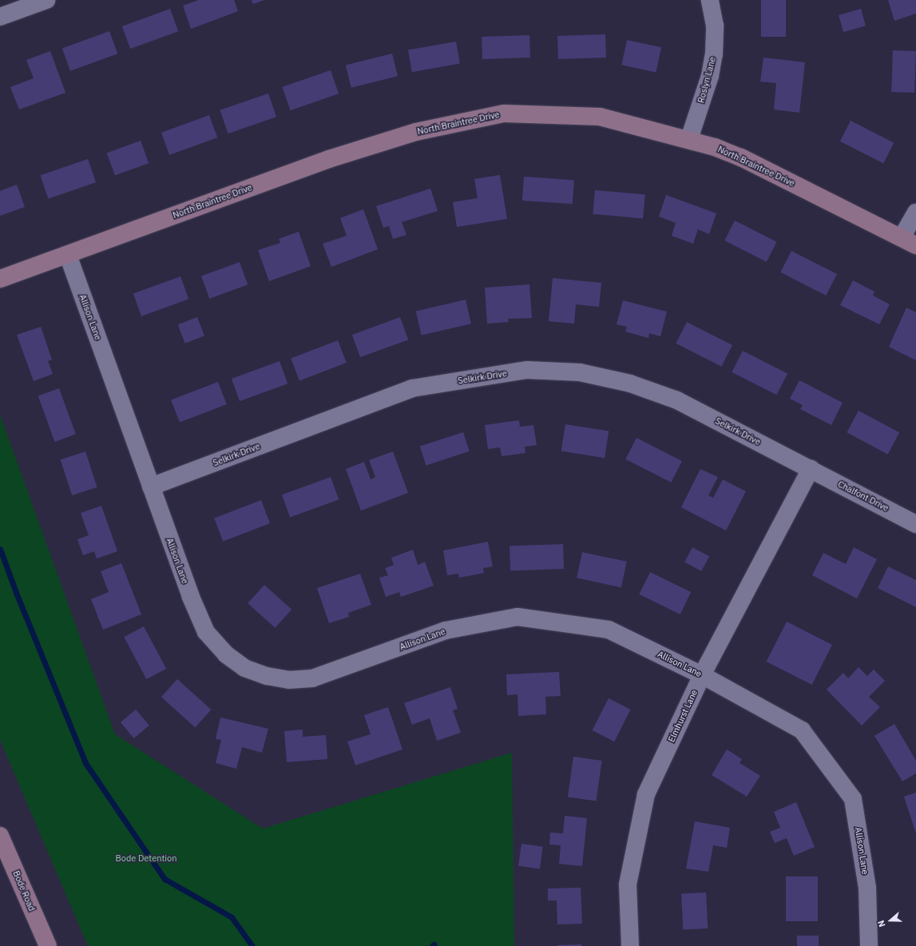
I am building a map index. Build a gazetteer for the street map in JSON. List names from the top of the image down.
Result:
{
  "streets": {
    "street": [
      "Roslyn Lane",
      "North Braintree Drive",
      "Allison Lane",
      "Selkirk Drive",
      "Chalfont Drive",
      "Elmhurst Lane",
      "Bode Road"
    ]
  },
  "crossings": [
    ["Roslyn Lane", "North Braintree Drive"],
    ["North Braintree Drive", "Allison Lane"],
    ["Allison Lane", "Selkirk Drive"],
    ["Allison Lane", "Elmhurst Lane"],
    ["Selkirk Drive", "Chalfont Drive"],
    ["Selkirk Drive", "Elmhurst Lane"],
    ["Chalfont Drive", "Elmhurst Lane"]
  ],
  "parks": ["Bode Detention"],
  "north": "left"
}
